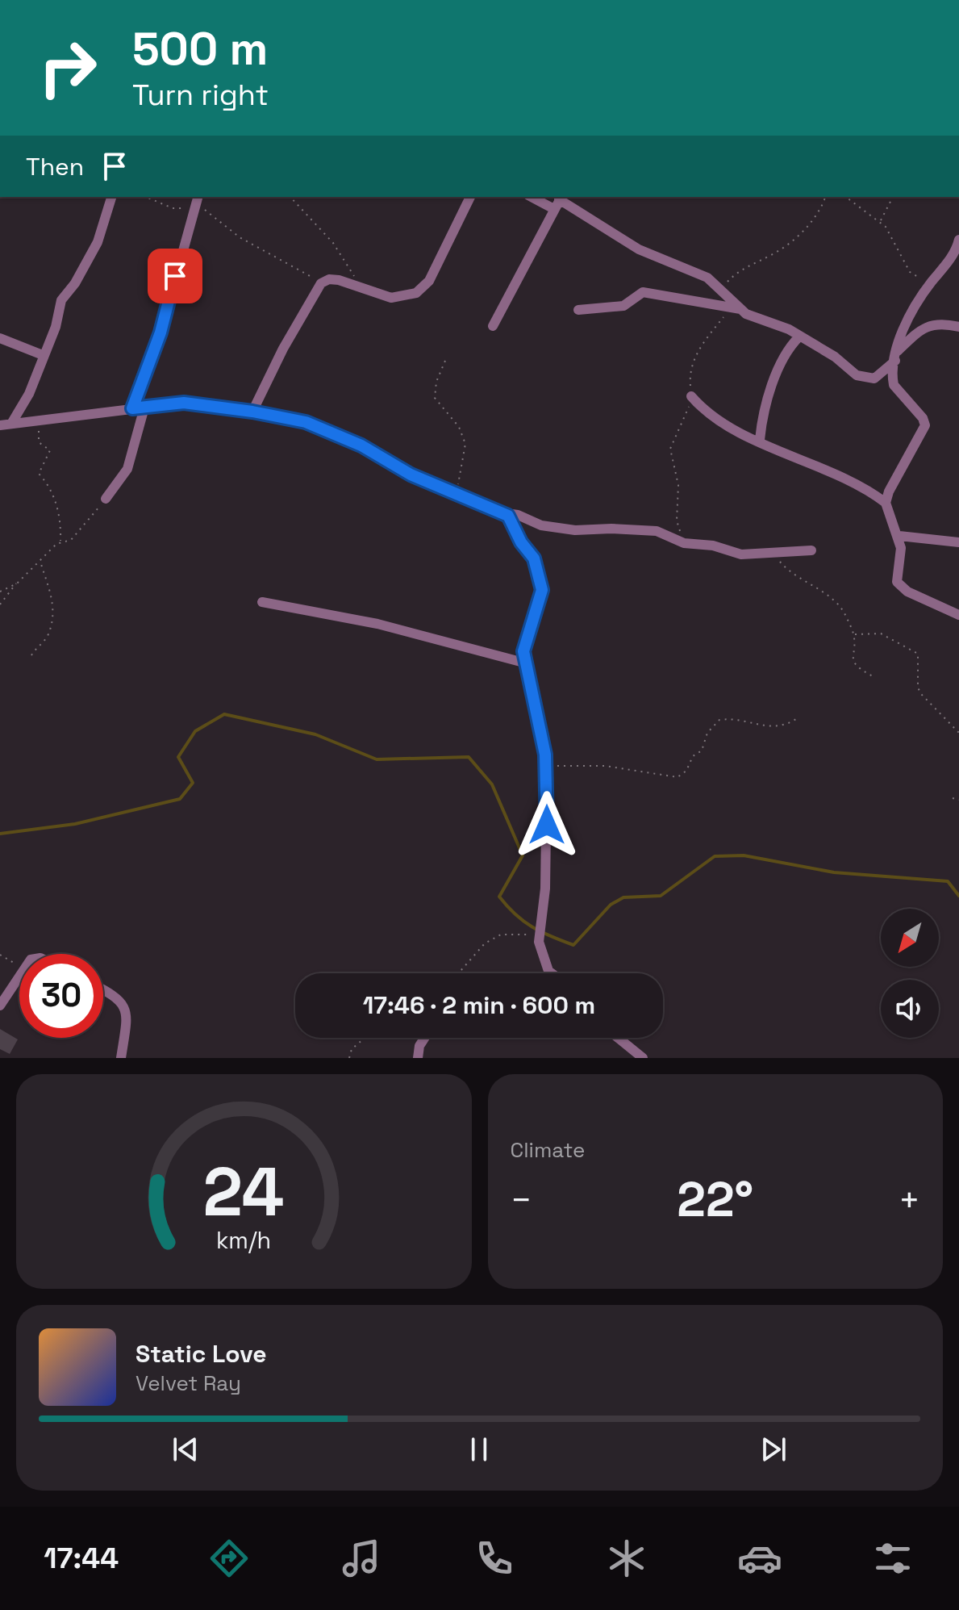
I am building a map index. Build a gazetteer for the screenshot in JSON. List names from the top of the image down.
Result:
{
  "north": "bottom left",
  "page": {
    "turn": ["500 m", "Turn right"],
    "then": "Then",
    "limit": "30",
    "trip": "17:46 · 2 min · 600 m",
    "tile": "Climate",
    "heat": ["−", "22°", "+"],
    "song": ["Static Love", "Velvet Ray"],
    "tabs": "17:44",
    "gauge": ["24", "km/h"]
  }
}
